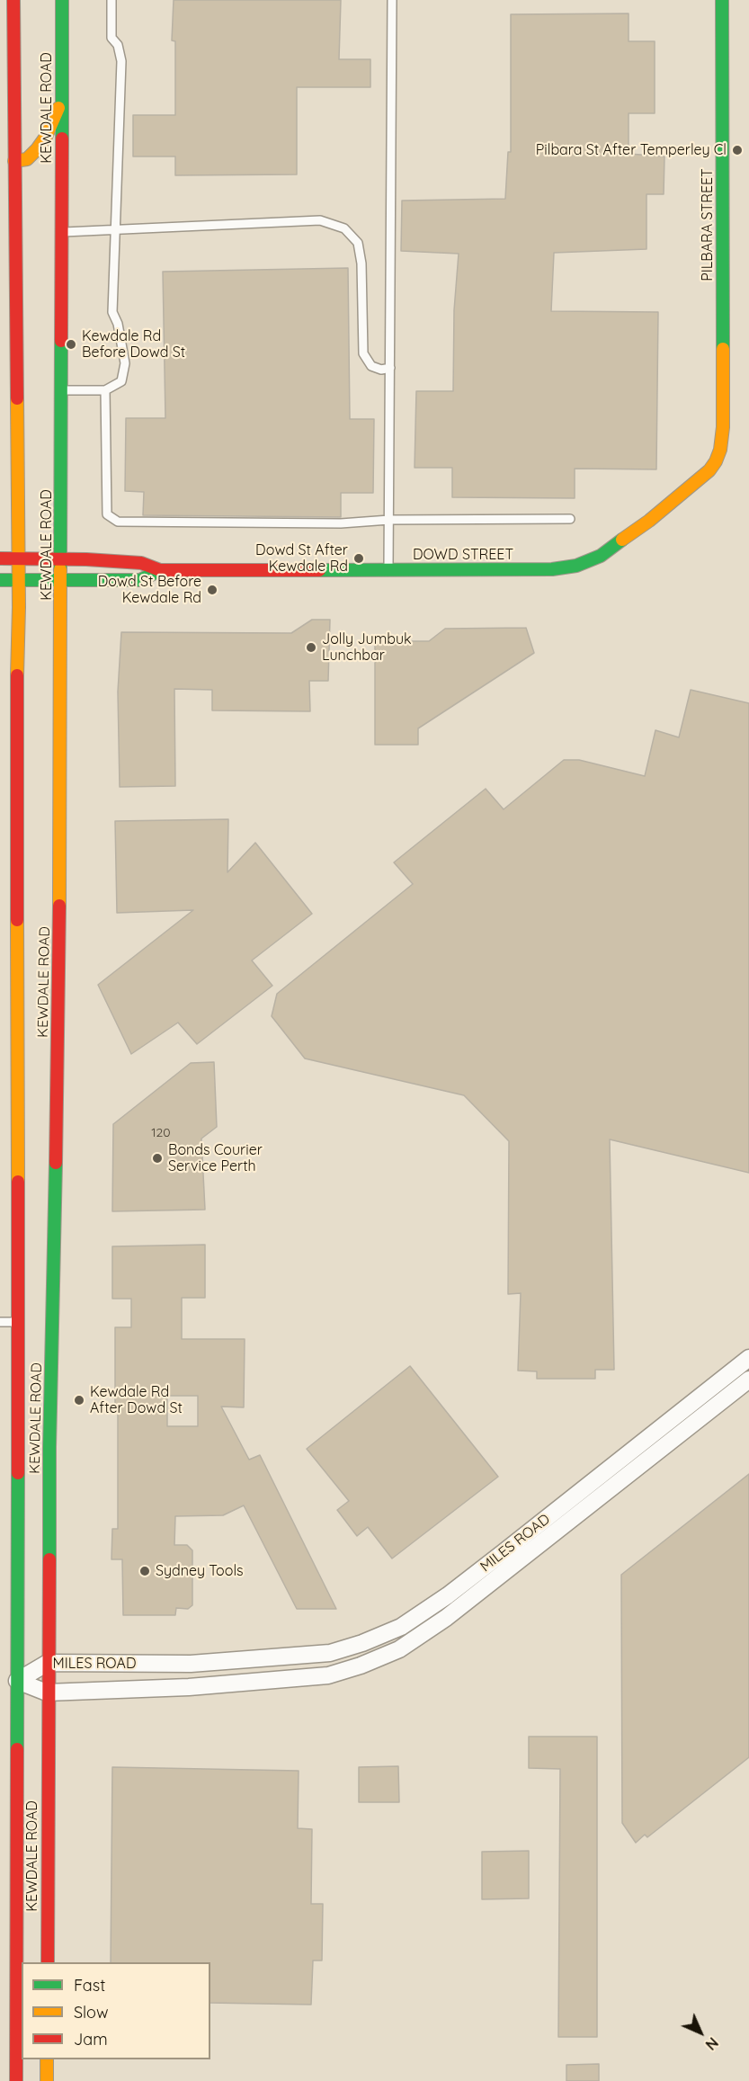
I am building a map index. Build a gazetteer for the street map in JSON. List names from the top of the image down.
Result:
{
  "streets": {
    "main road": ["KEWDALE ROAD", "PILBARA STREET", "DOWD STREET"],
    "street": ["MILES ROAD"]
  },
  "crossings": [
    ["KEWDALE ROAD", "DOWD STREET"],
    ["KEWDALE ROAD", "MILES ROAD"],
    ["PILBARA STREET", "DOWD STREET"]
  ],
  "places": [
    "Pilbara St After Temperley Cl",
    "Kewdale Rd Before Dowd St",
    "Dowd St After Kewdale Rd",
    "Dowd St Before Kewdale Rd",
    "Jolly Jumbuk Lunchbar",
    "Bonds Courier Service Perth",
    "Kewdale Rd After Dowd St",
    "Sydney Tools"
  ],
  "house_numbers": ["120"],
  "legend": ["Fast", "Slow", "Jam"],
  "north": "bottom right"
}
